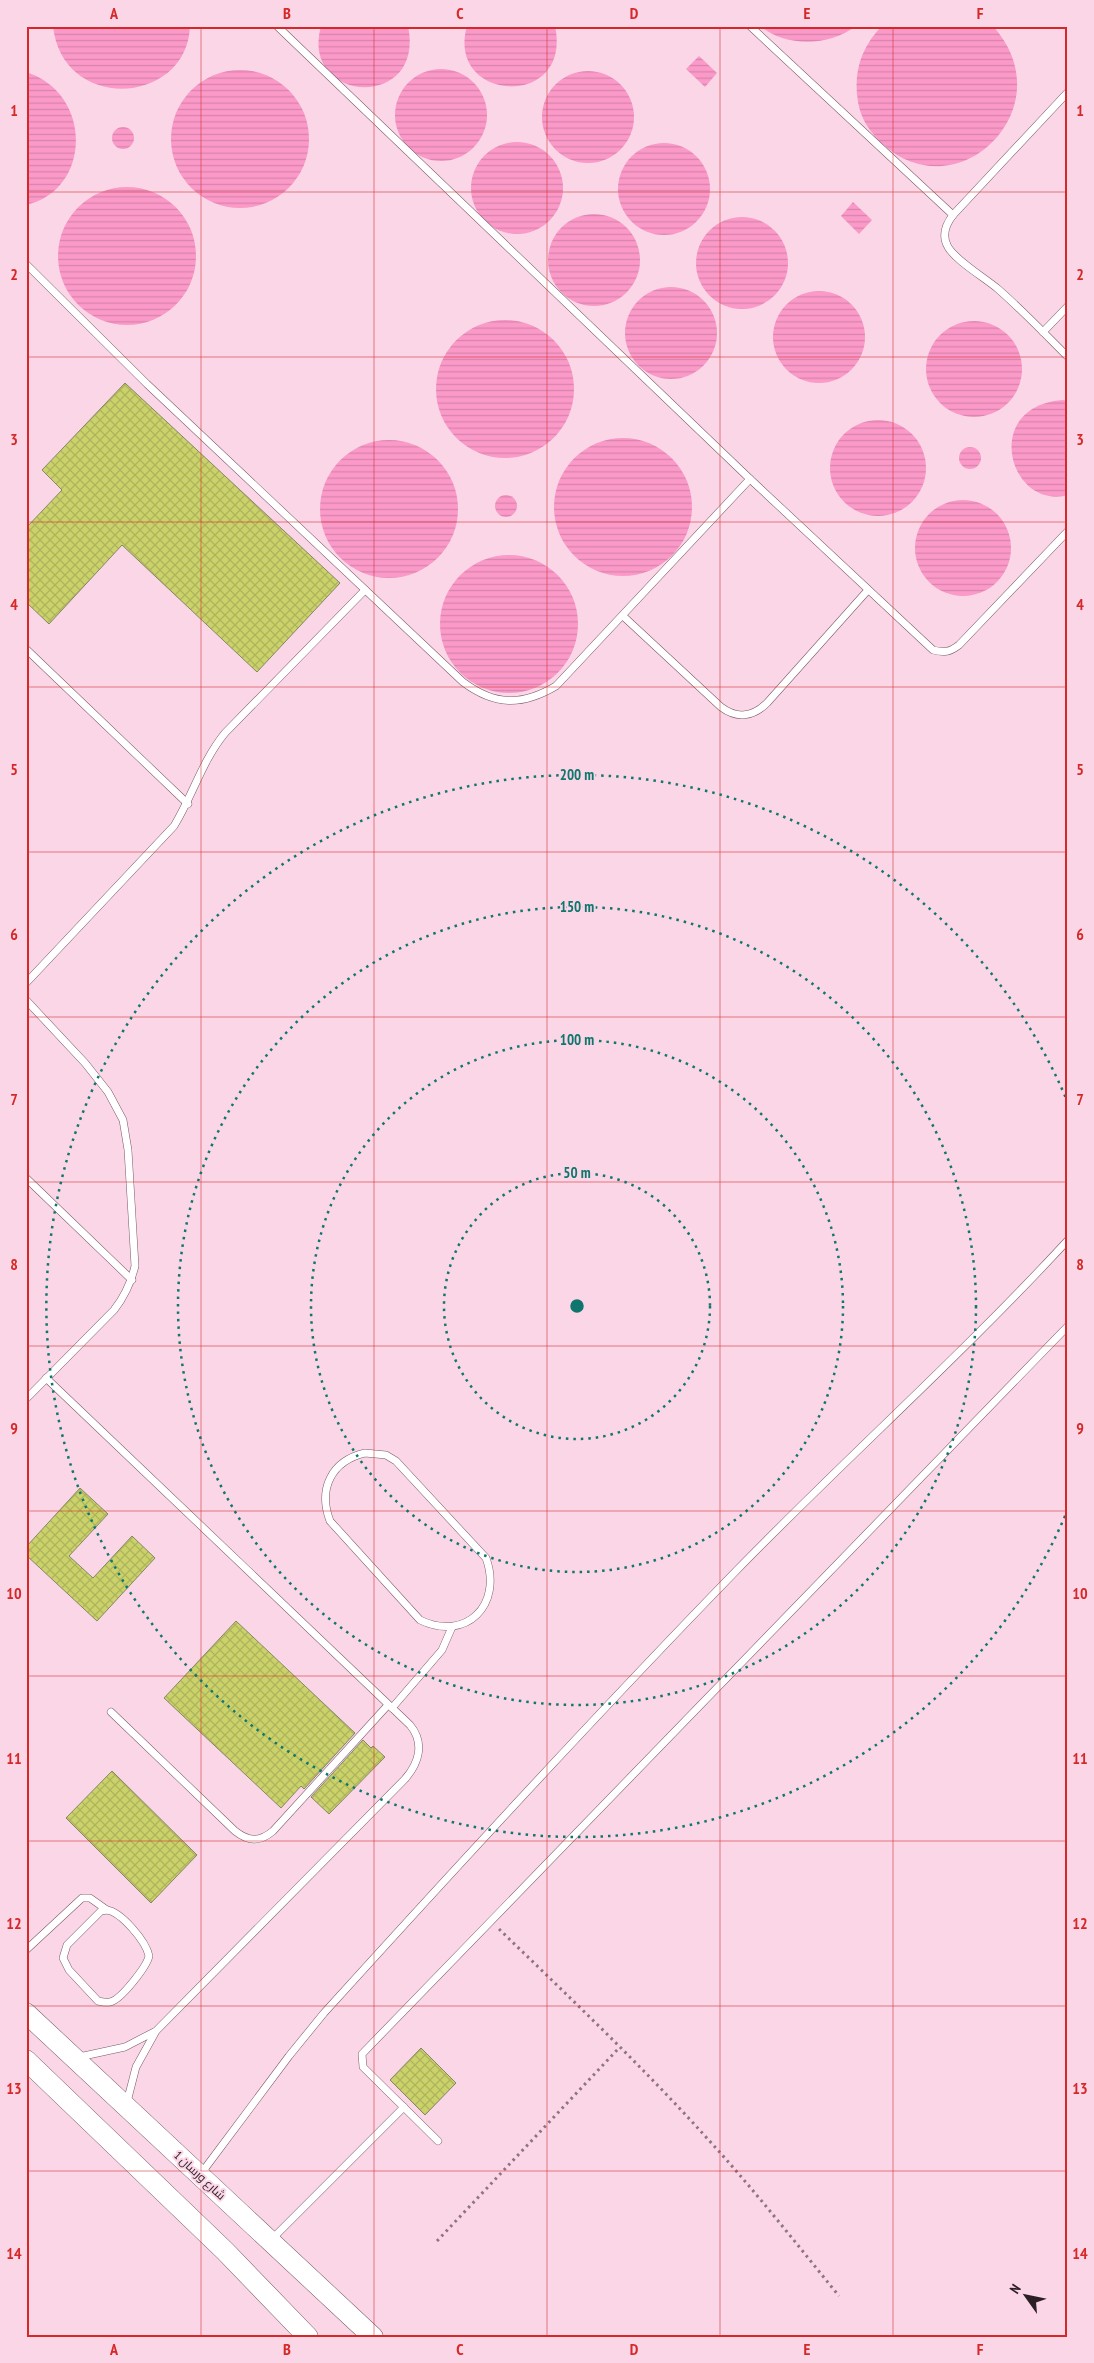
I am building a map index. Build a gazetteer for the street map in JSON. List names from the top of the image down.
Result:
{
  "streets": {
    "street": ["شارع ورسان 1"]
  },
  "north": "top left",
  "grid": {
    "columns": [
      "A",
      "B",
      "C",
      "D",
      "E",
      "F"
    ],
    "rows": [
      "1",
      "2",
      "3",
      "4",
      "5",
      "6",
      "7",
      "8",
      "9",
      "10",
      "11",
      "12",
      "13",
      "14"
    ]
  },
  "rings": [
    "200 m",
    "150 m",
    "100 m",
    "50 m"
  ]
}
